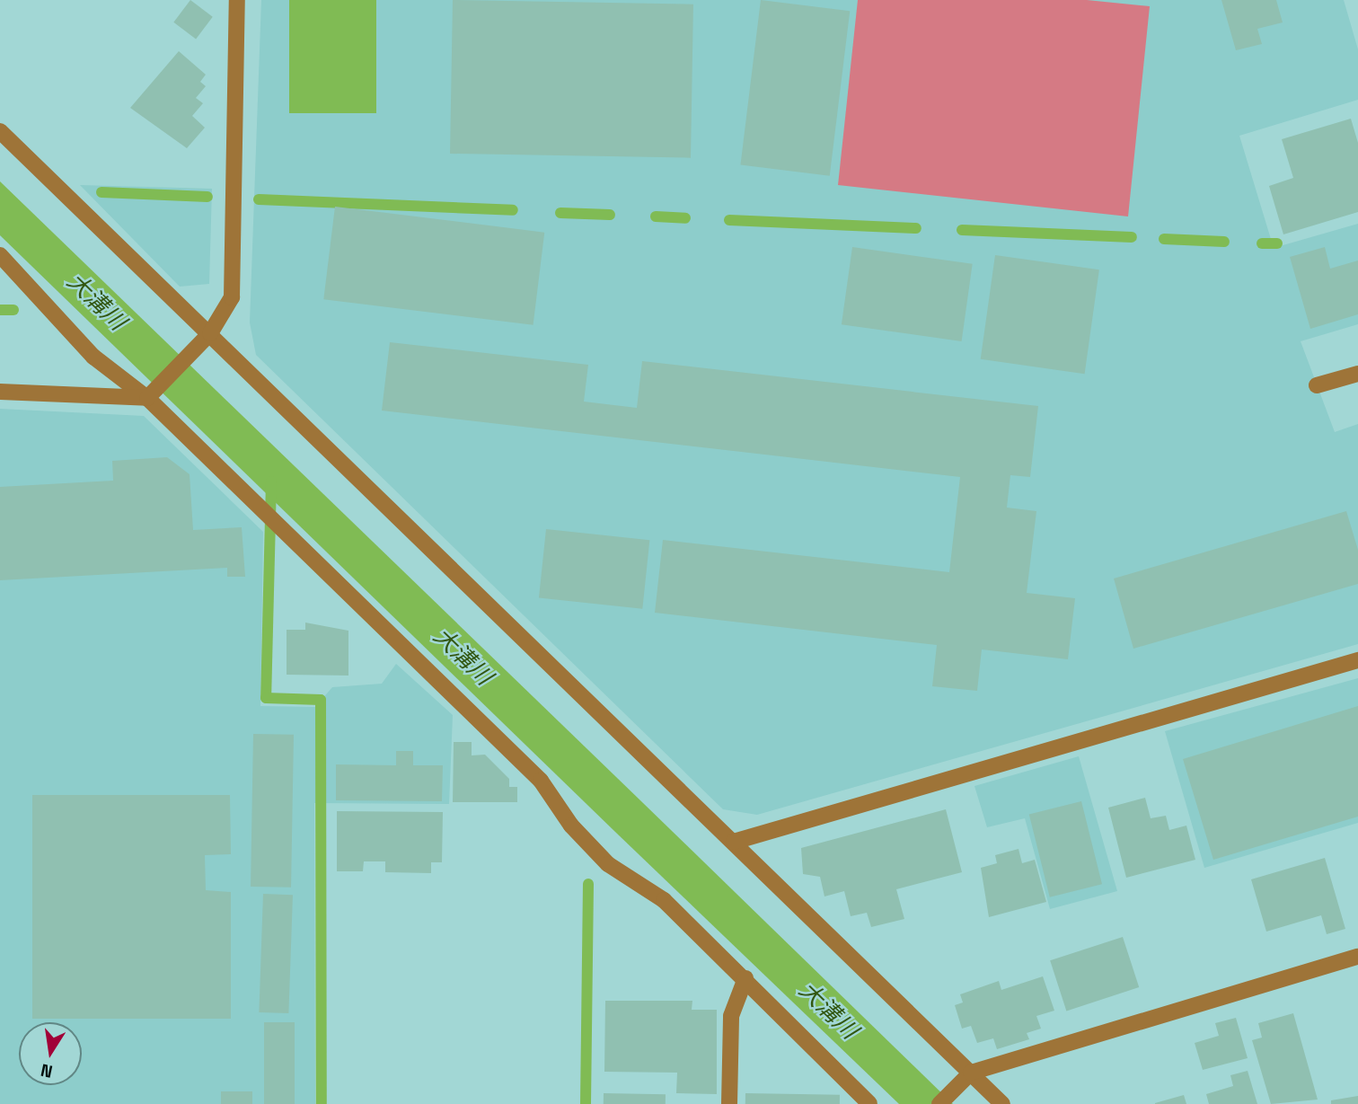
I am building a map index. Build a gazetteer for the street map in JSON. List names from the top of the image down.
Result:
{
  "water": ["大溝川"],
  "north": "bottom"
}
